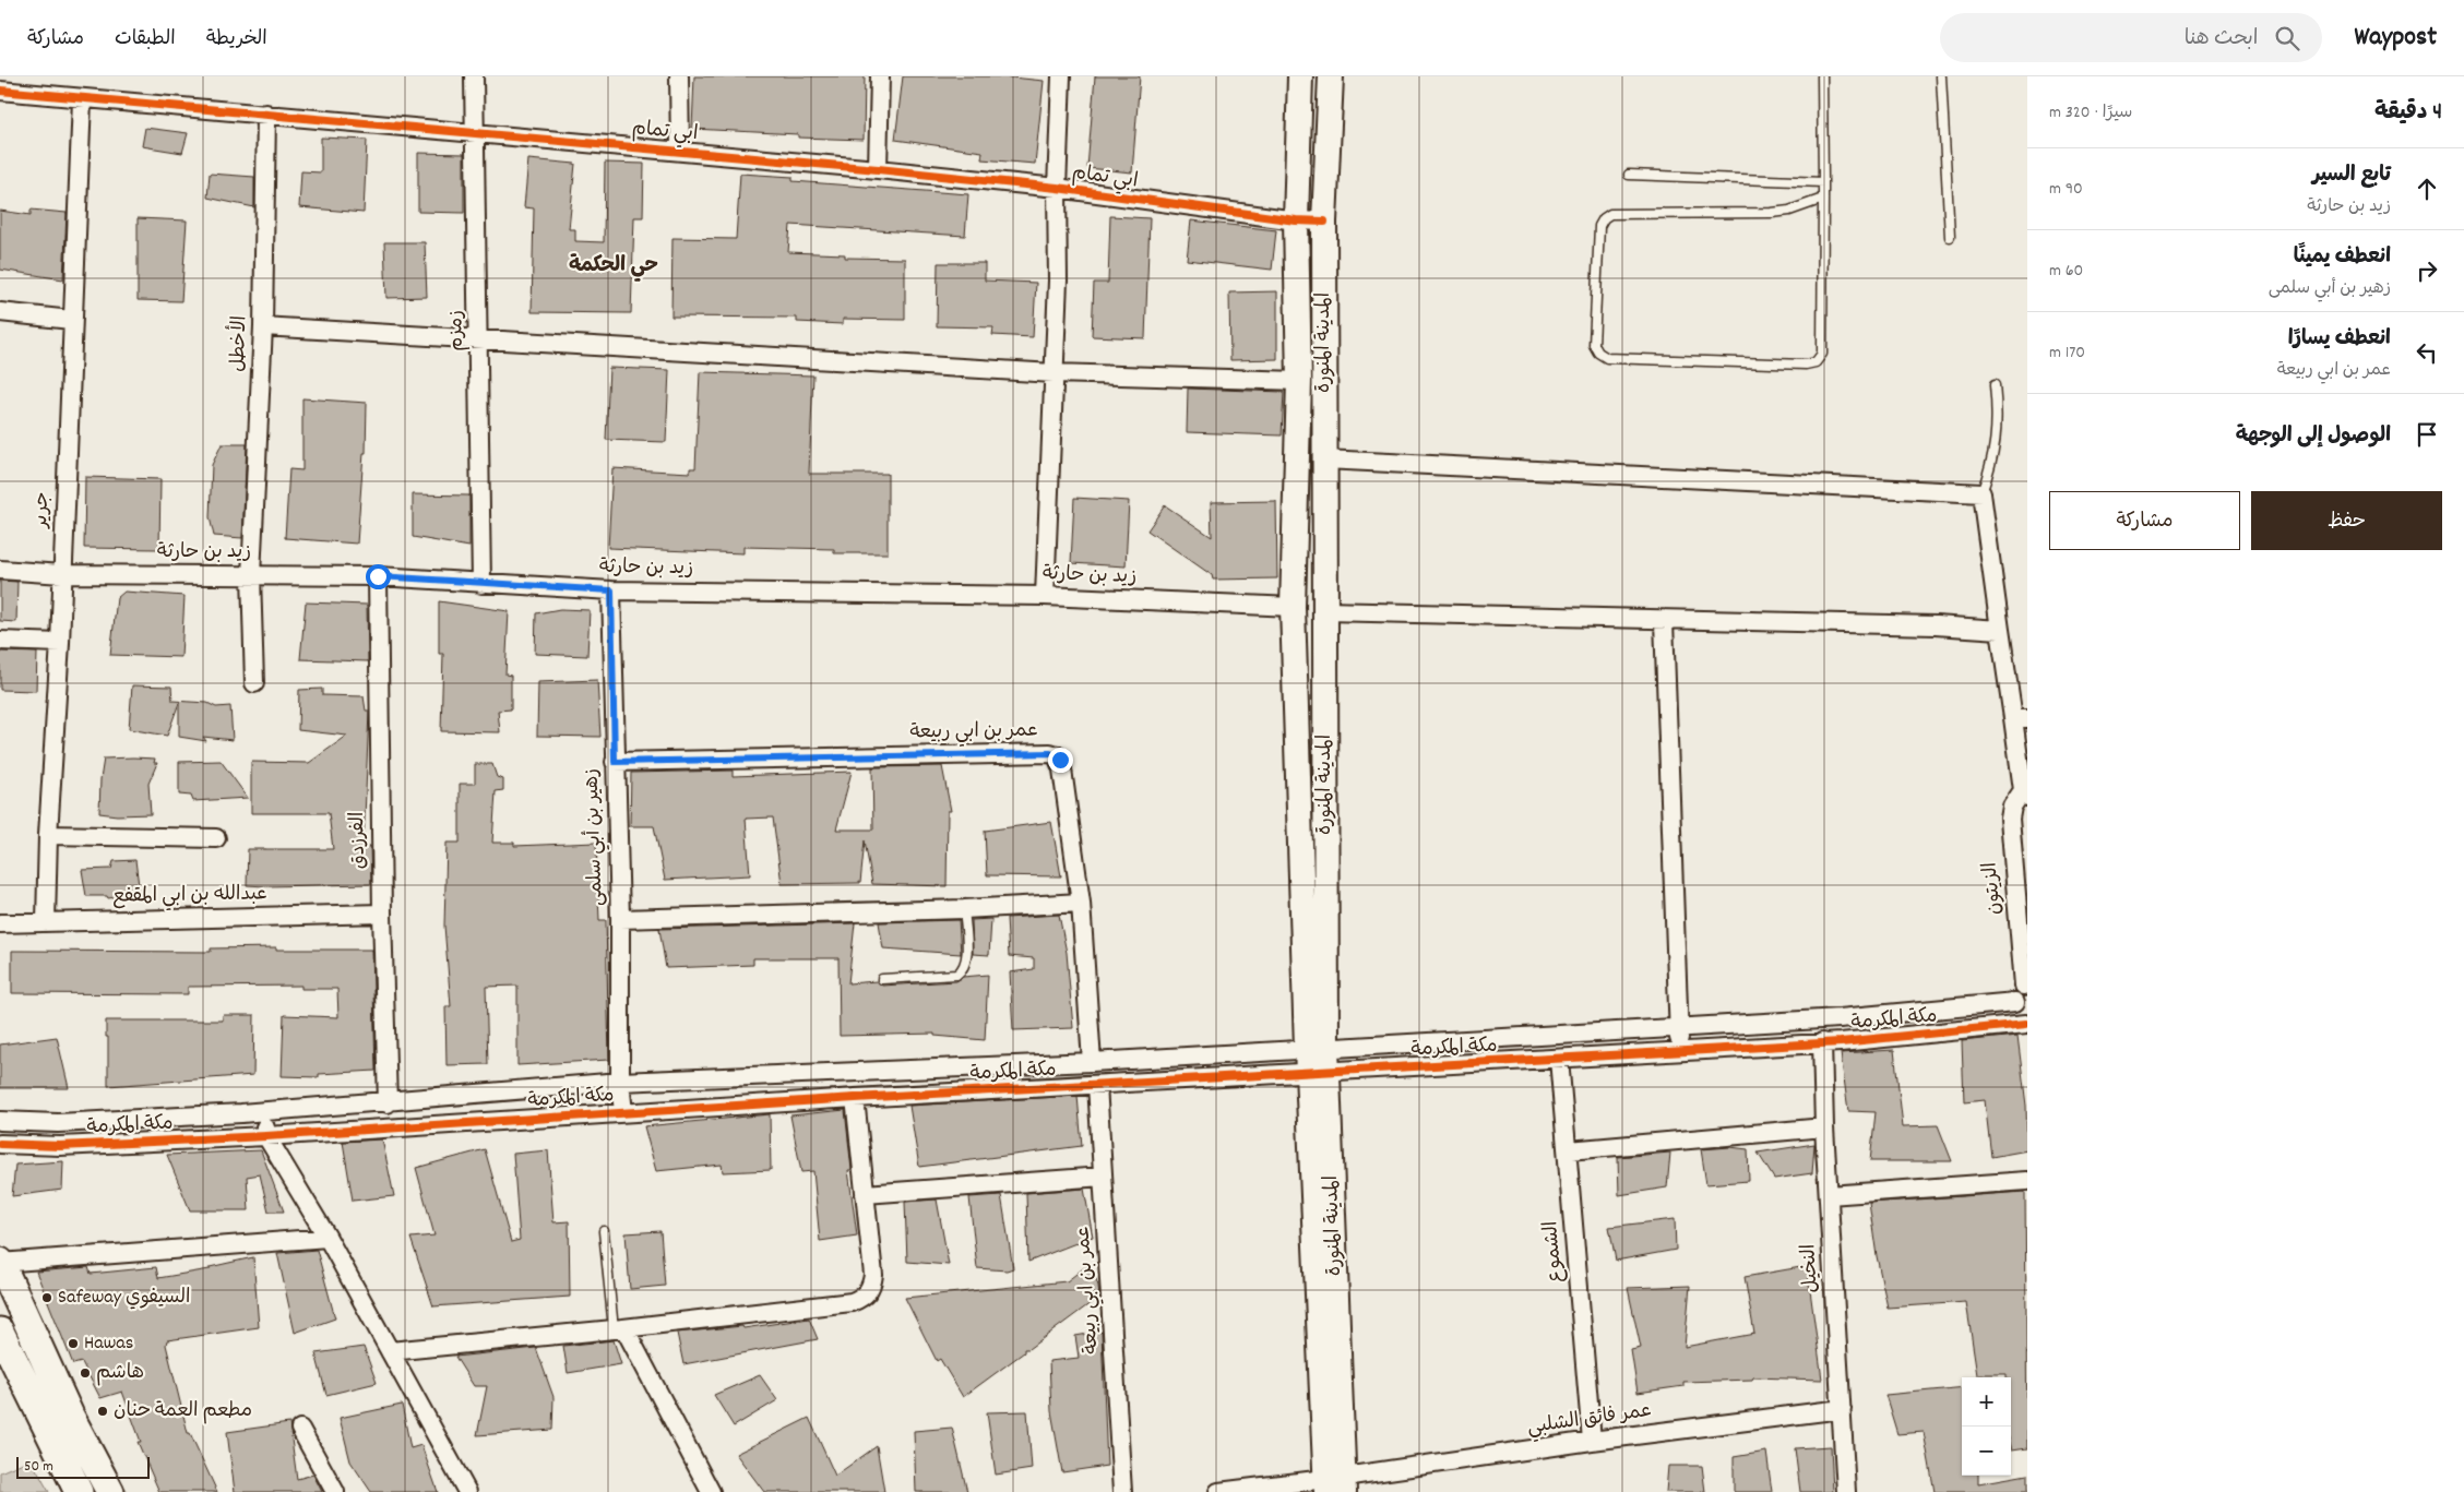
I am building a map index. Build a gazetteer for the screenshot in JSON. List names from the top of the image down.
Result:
{
  "streets": {
    "main road": ["المدينة المنورة"],
    "street": [
      "ابي تمام",
      "زمزم",
      "الأخطل",
      "جرير",
      "زيد بن حارثة",
      "عمر بن ابي ربيعة",
      "زهير بن أبي سلمى",
      "الفرزدق",
      "الزيتون",
      "عبدالله بن ابي المقفع",
      "مكة المكرمة",
      "الشموع",
      "النخيل",
      "عمر فائق الشلبي"
    ]
  },
  "crossings": [
    ["ابي تمام", "زمزم"],
    ["ابي تمام", "المدينة المنورة"],
    ["ابي تمام", "الأخطل"],
    ["ابي تمام", "جرير"],
    ["زمزم", "زيد بن حارثة"],
    ["المدينة المنورة", "مكة المكرمة"],
    ["الأخطل", "زيد بن حارثة"],
    ["جرير", "زيد بن حارثة"],
    ["جرير", "عبدالله بن ابي المقفع"],
    ["زيد بن حارثة", "زهير بن أبي سلمى"],
    ["زيد بن حارثة", "الفرزدق"],
    ["عمر بن ابي ربيعة", "زهير بن أبي سلمى"],
    ["عمر بن ابي ربيعة", "مكة المكرمة"],
    ["زهير بن أبي سلمى", "مكة المكرمة"],
    ["الفرزدق", "عبدالله بن ابي المقفع"],
    ["الفرزدق", "مكة المكرمة"],
    ["مكة المكرمة", "الشموع"],
    ["مكة المكرمة", "النخيل"],
    ["الشموع", "عمر فائق الشلبي"],
    ["النخيل", "عمر فائق الشلبي"]
  ],
  "districts": ["حي الحكمة"],
  "places": [
    "Safeway السيفوي",
    "Hawas",
    "هاشم",
    "مطعم العمة حنان"
  ],
  "scale_bar": "50 m",
  "page": {
    "header": "Waypost",
    "search": "ابحث هنا",
    "nav": ["الخريطة", "الطبقات", "مشاركة"],
    "heading": ["4 دقيقة", "سيرًا · 320 m"],
    "list": [
      ["تابع السير", "زيد بن حارثة", "90 m"],
      ["انعطف يمينًا", "زهير بن أبي سلمى", "60 m"],
      ["انعطف يسارًا", "عمر بن ابي ربيعة", "170 m"],
      "الوصول إلى الوجهة"
    ],
    "buttons": ["حفظ", "مشاركة"],
    "map_buttons": ["+", "−"],
    "scale": "50 m"
  }
}
